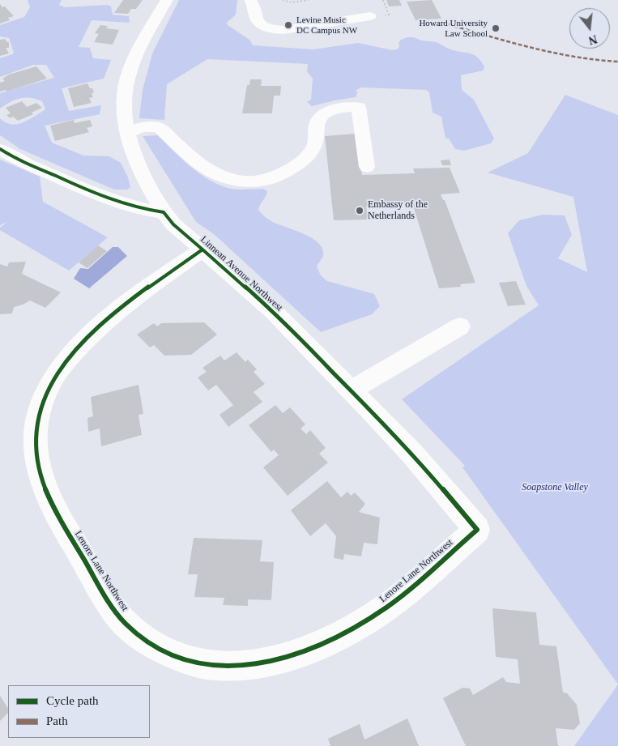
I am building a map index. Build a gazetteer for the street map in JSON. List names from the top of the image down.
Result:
{
  "streets": {
    "street": ["Linnean Avenue Northwest", "Lenore Lane Northwest"]
  },
  "crossings": [
    ["Linnean Avenue Northwest", "Lenore Lane Northwest"]
  ],
  "parks": ["Soapstone Valley"],
  "places": ["Levine Music DC Campus NW", "Howard University Law School", "Embassy of the Netherlands"],
  "legend": ["Cycle path", "Path"],
  "north": "bottom"
}
